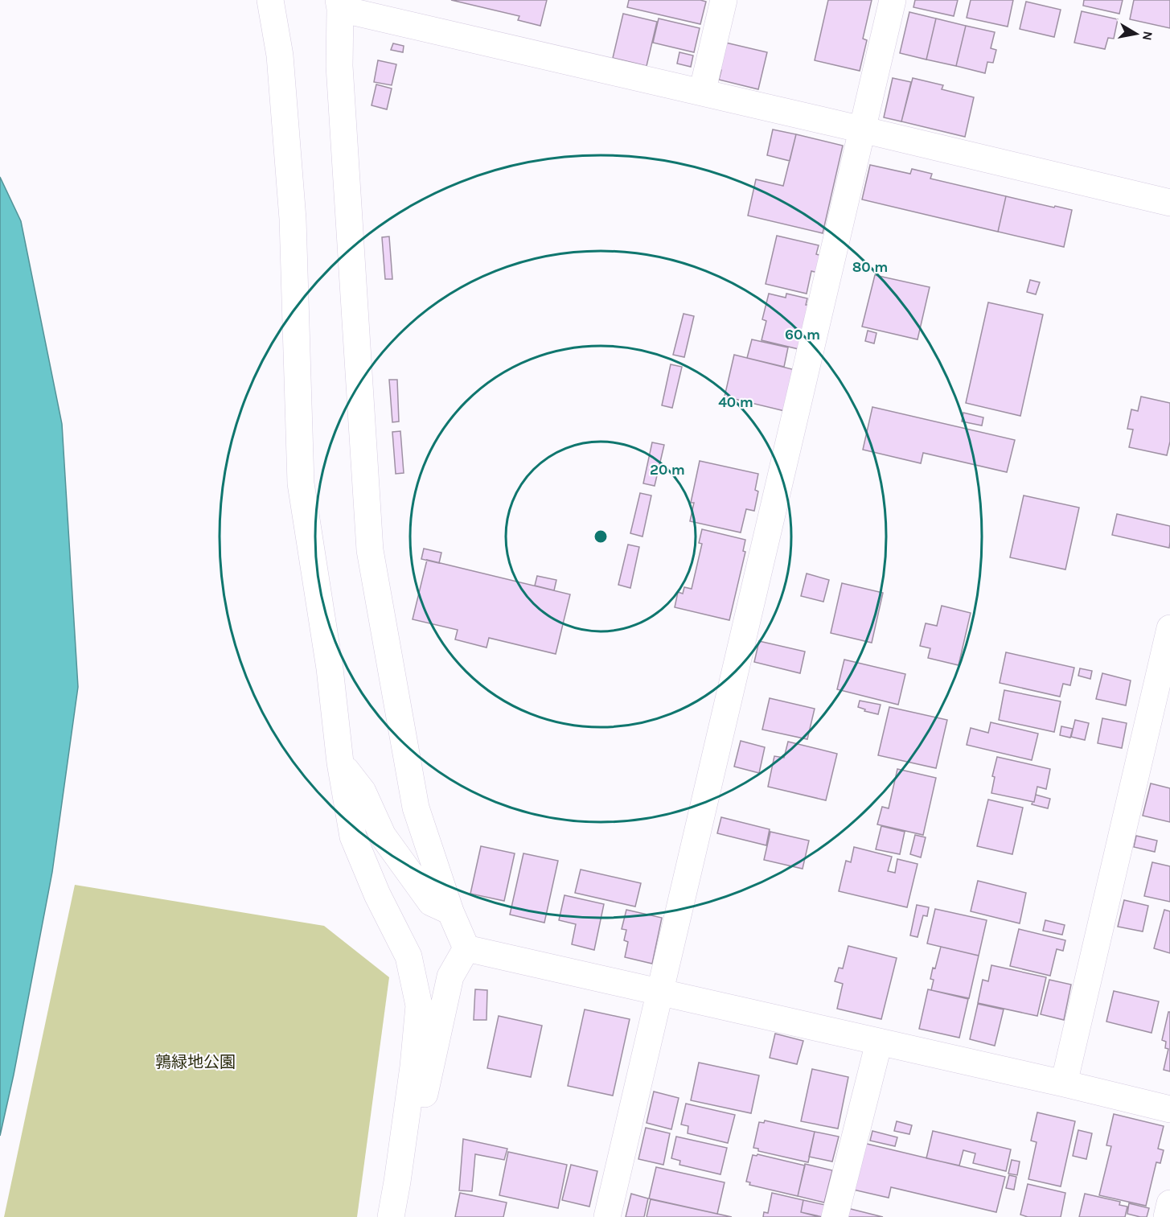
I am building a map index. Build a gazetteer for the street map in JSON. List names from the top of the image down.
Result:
{
  "parks": ["鶉緑地公園"],
  "north": "right",
  "rings": [
    "80 m",
    "60 m",
    "40 m",
    "20 m"
  ]
}
